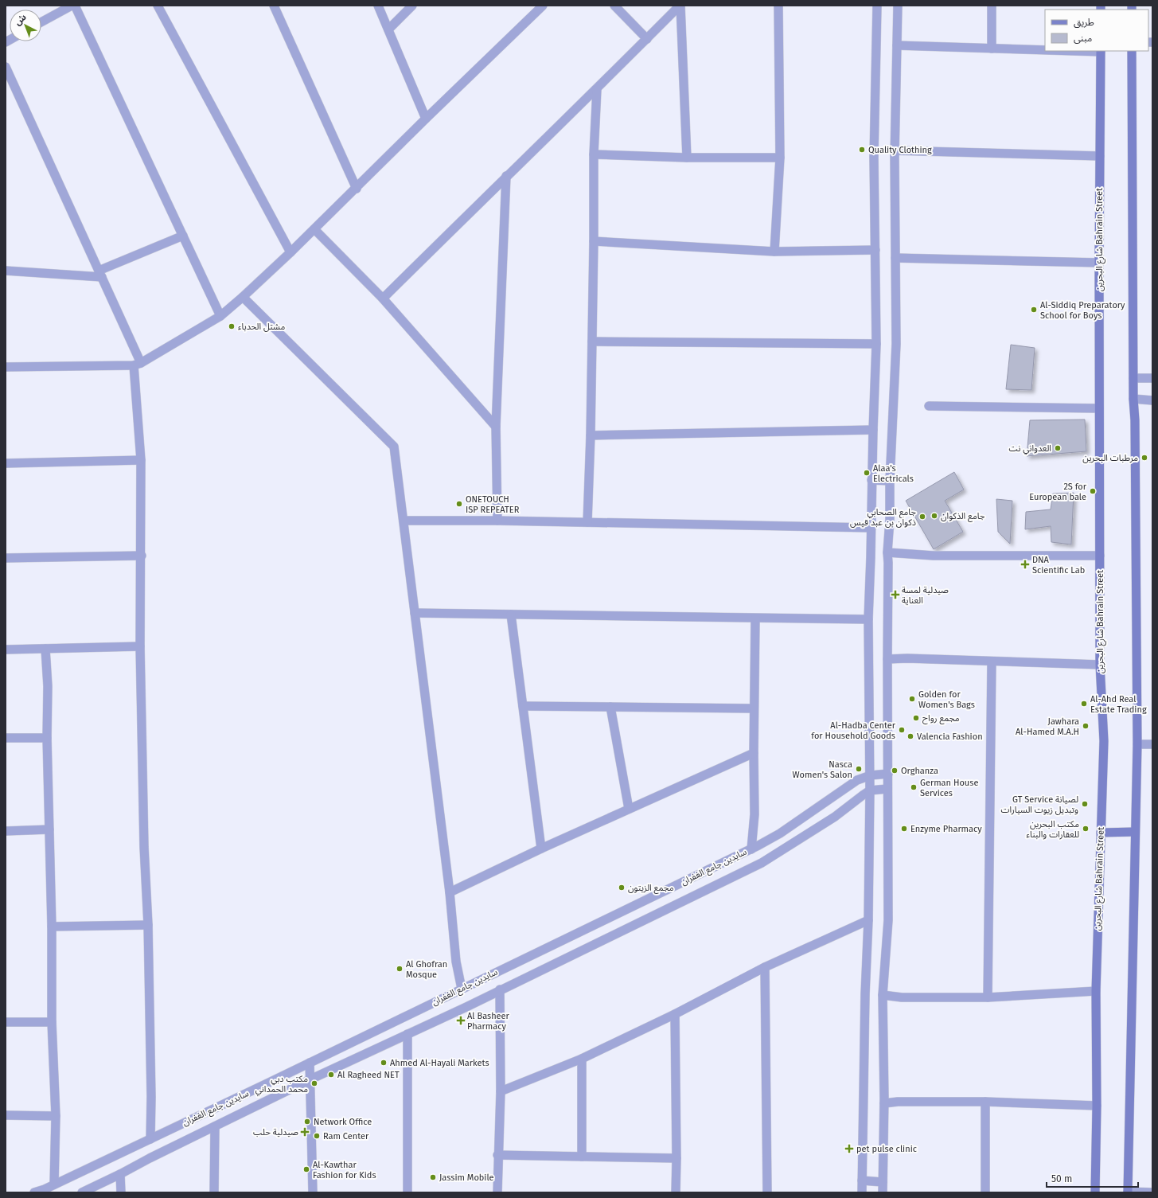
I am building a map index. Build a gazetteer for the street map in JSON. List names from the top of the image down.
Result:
{
  "streets": {
    "main road": ["شارع البحرين Bahrain Street"],
    "street": ["سايدين جامع الغفران"]
  },
  "places": {
    "other": [
      "Quality Clothing",
      "Al-Siddiq Preparatory School for Boys",
      "مشتل الحدباء",
      "العدواني نت",
      "مرطبات البحرين",
      "Alaa's Electricals",
      "2S for European bale",
      "ONETOUCH ISP REPEATER",
      "جامع الذكوان",
      "جامع الصحابي ذكوان بن عبد قيس",
      "Golden for Women's Bags",
      "Al-Ahd Real Estate Trading",
      "مجمع رواح",
      "Jawhara Al-Hamed M.A.H",
      "Al-Hadba Center for Household Goods",
      "Valencia Fashion",
      "Nasca Women's Salon",
      "Orghanza",
      "German House Services",
      "GT Service لصيانة وتبديل زيوت السيارات",
      "Enzyme Pharmacy",
      "مكتب البحرين للعقارات والبناء",
      "مجمع الزيتون",
      "Al Ghofran Mosque",
      "Ahmed Al-Hayali Markets",
      "Al Ragheed NET",
      "مكتب دبي محمد الحمداني",
      "Network Office",
      "Ram Center",
      "Al-Kawthar Fashion for Kids",
      "Jassim Mobile"
    ],
    "health": [
      "DNA Scientific Lab",
      "صيدلية لمسة العناية",
      "Al Basheer Pharmacy",
      "صيدلية حلب",
      "pet pulse clinic"
    ]
  },
  "legend": ["طريق", "مبنى"],
  "scale_bar": "50 m",
  "north": "top left"
}
